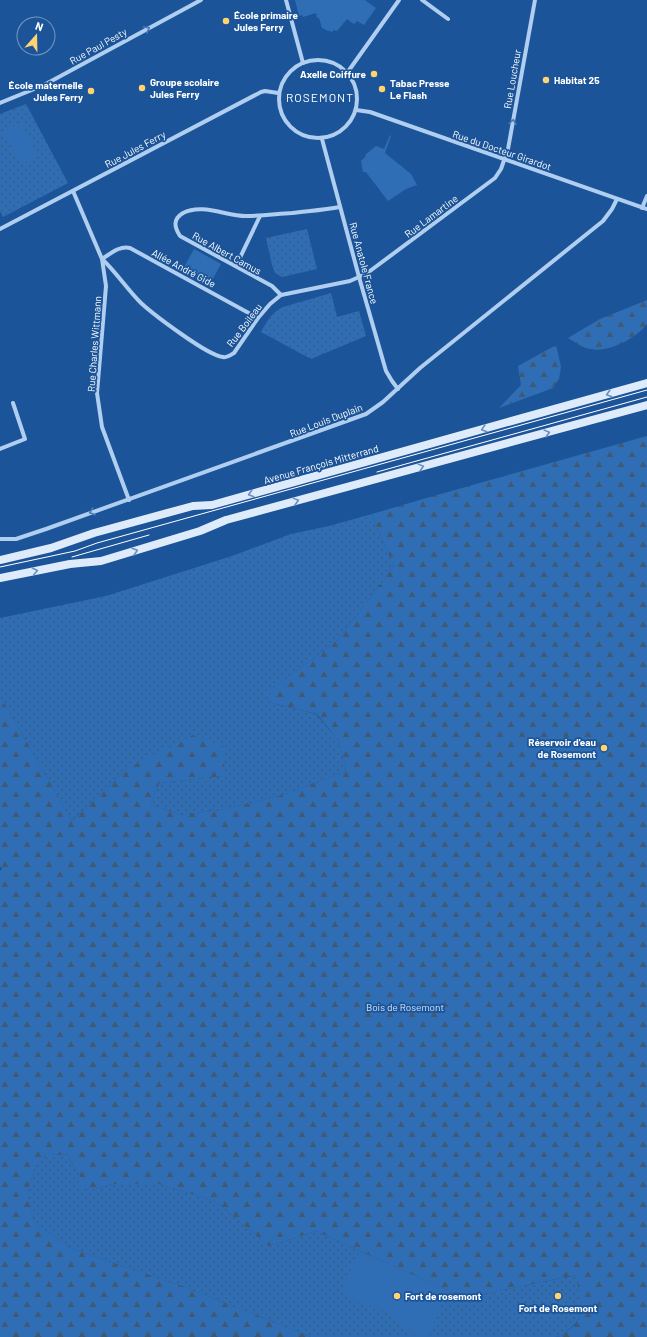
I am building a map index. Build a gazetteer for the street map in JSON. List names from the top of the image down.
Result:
{
  "streets": {
    "main road": ["Avenue François Mitterrand"],
    "street": [
      "Rue Paul Pesty",
      "Rue Loucheur",
      "Rue Jules Ferry",
      "Rue du Docteur Girardot",
      "Rue Lamartine",
      "Rue Albert Camus",
      "Rue Anatole France",
      "Allée André Gide",
      "Rue Boileau",
      "Rue Charles Wittmann",
      "Rue Louis Duplain"
    ]
  },
  "crossings": [
    ["Rue Loucheur", "Rue du Docteur Girardot"],
    ["Rue Loucheur", "Rue Lamartine"],
    ["Rue Jules Ferry", "Rue du Docteur Girardot"],
    ["Rue Jules Ferry", "Rue Anatole France"],
    ["Rue Jules Ferry", "Rue Charles Wittmann"],
    ["Rue du Docteur Girardot", "Rue Lamartine"],
    ["Rue du Docteur Girardot", "Rue Anatole France"],
    ["Rue du Docteur Girardot", "Rue Louis Duplain"],
    ["Rue Lamartine", "Rue Anatole France"],
    ["Rue Lamartine", "Rue Boileau"],
    ["Rue Albert Camus", "Rue Anatole France"],
    ["Rue Albert Camus", "Rue Boileau"],
    ["Rue Anatole France", "Rue Boileau"],
    ["Rue Anatole France", "Rue Louis Duplain"],
    ["Allée André Gide", "Rue Boileau"],
    ["Allée André Gide", "Rue Charles Wittmann"],
    ["Rue Boileau", "Rue Charles Wittmann"],
    ["Rue Charles Wittmann", "Rue Louis Duplain"]
  ],
  "one_way": ["Rue Paul Pesty", "Rue Loucheur"],
  "districts": ["ROSEMONT"],
  "parks": ["Bois de Rosemont"],
  "places": [
    "École primaire Jules Ferry",
    "Axelle Coiffure",
    "Habitat 25",
    "Groupe scolaire Jules Ferry",
    "Tabac Presse Le Flash",
    "École maternelle Jules Ferry",
    "Réservoir d'eau de Rosemont",
    "Fort de rosemont",
    "Fort de Rosemont"
  ],
  "north": "top"
}
